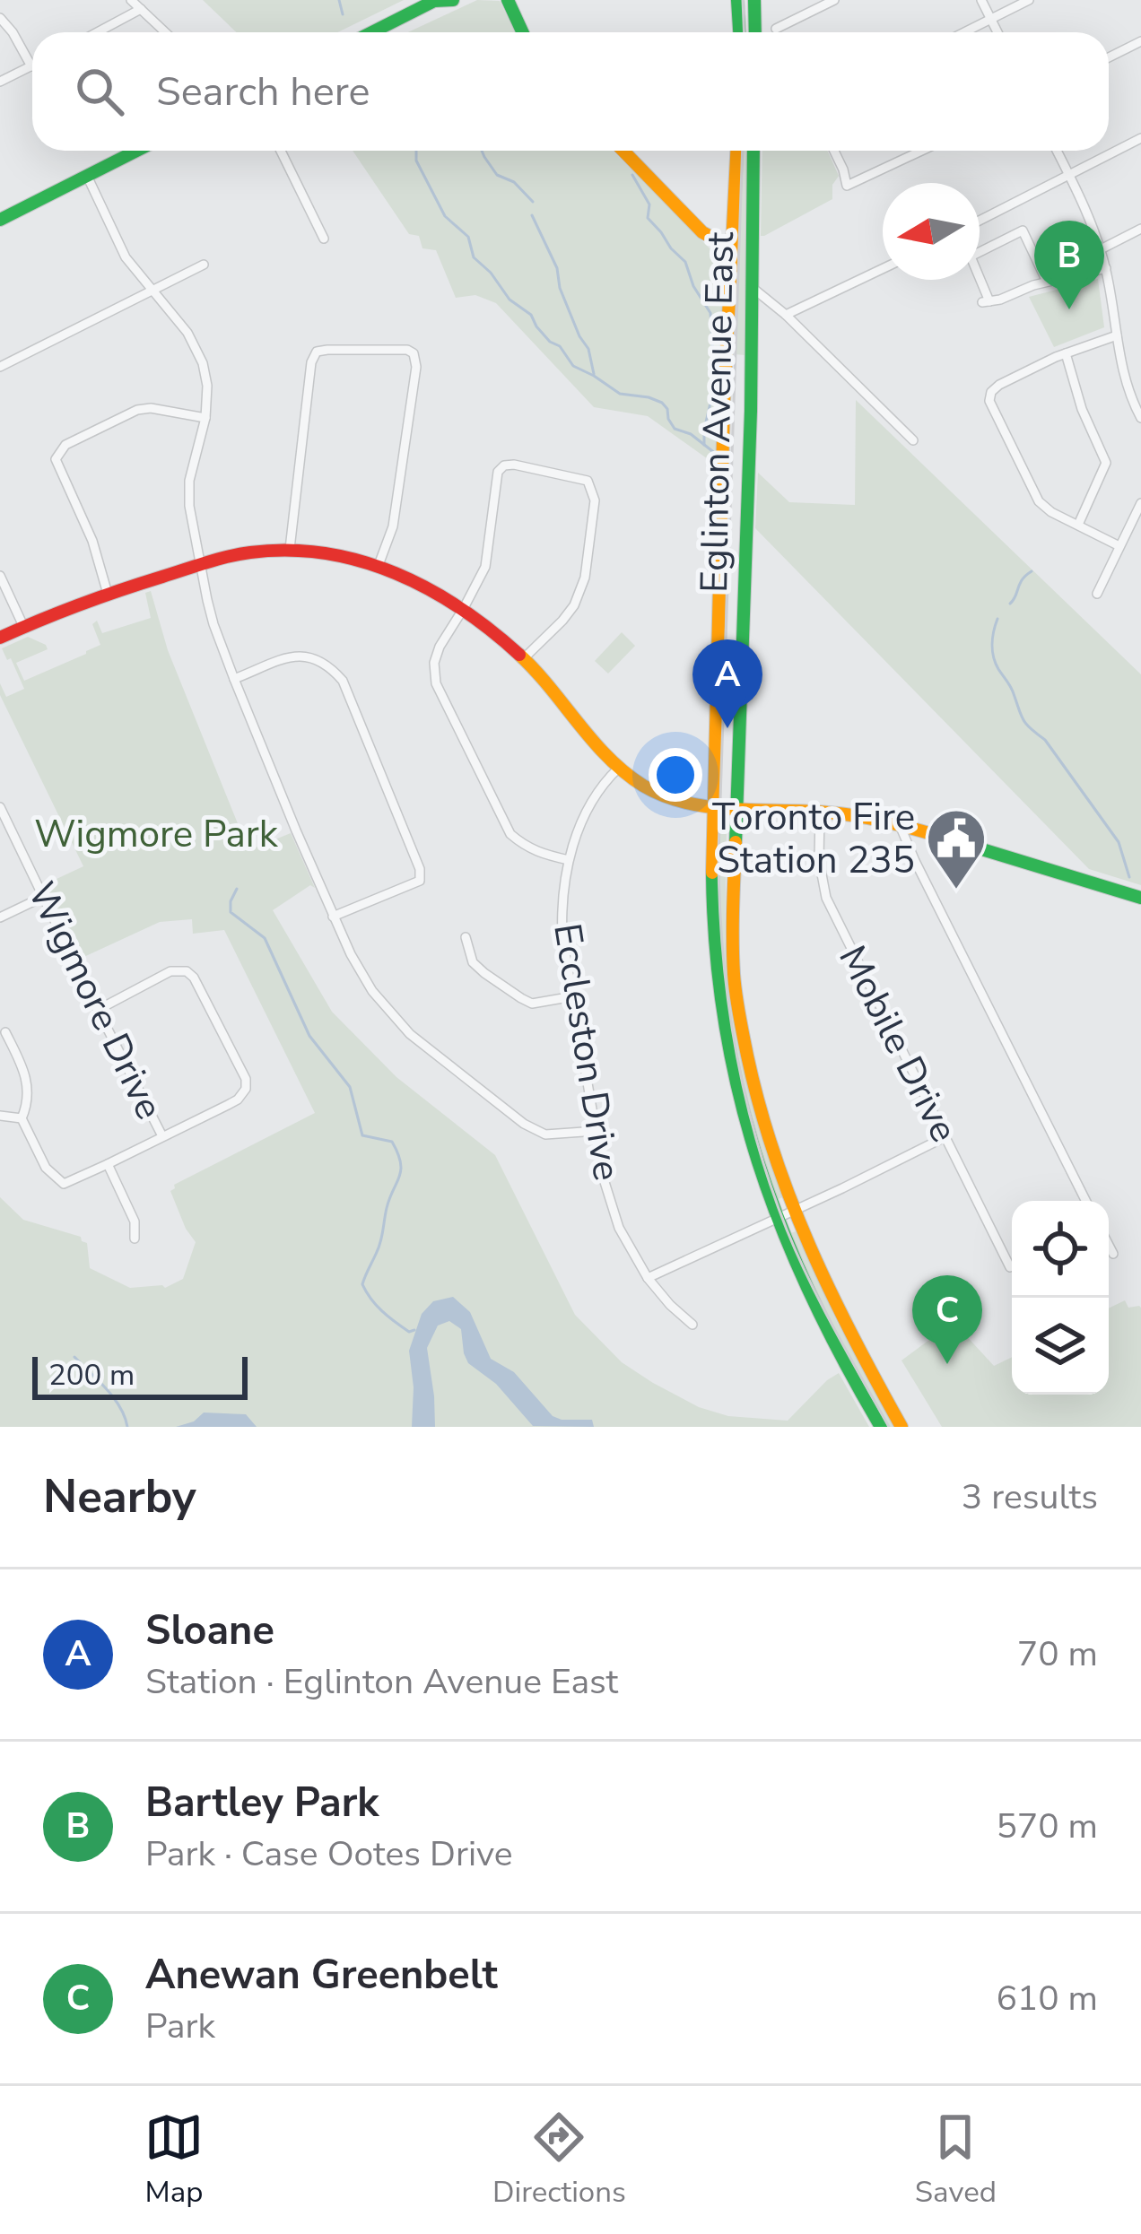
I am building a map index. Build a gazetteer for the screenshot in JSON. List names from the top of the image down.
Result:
{
  "streets": {
    "main road": ["Eglinton Avenue East"],
    "street": ["Wigmore Drive", "Mobile Drive", "Eccleston Drive"]
  },
  "parks": ["Wigmore Park"],
  "places": {
    "public building": ["Toronto Fire Station 235"]
  },
  "scale_bar": "200 m",
  "north": "left",
  "page": {
    "search": "Search here",
    "pins": ["B", "A", "C"],
    "scale": "200 m",
    "heading": ["Nearby", "3 results"],
    "list": [
      {
        "mark": "A",
        "name": "Sloane",
        "note": "Station · Eglinton Avenue East",
        "value": "70 m"
      },
      {
        "mark": "B",
        "name": "Bartley Park",
        "note": "Park · Case Ootes Drive",
        "value": "570 m"
      },
      {
        "mark": "C",
        "name": "Anewan Greenbelt",
        "note": "Park",
        "value": "610 m"
      }
    ],
    "nav": ["Map", "Directions", "Saved"]
  }
}
